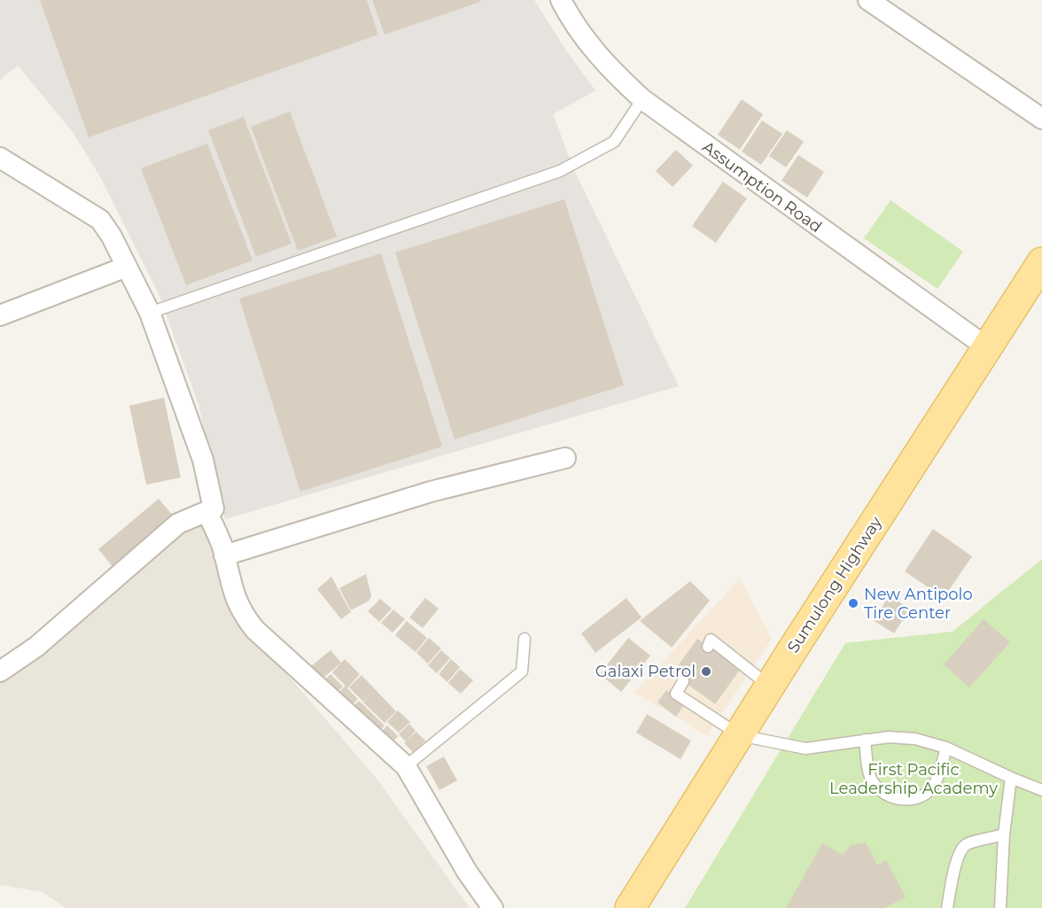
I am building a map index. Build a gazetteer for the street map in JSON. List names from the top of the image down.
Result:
{
  "streets": {
    "main road": ["Sumulong Highway"],
    "street": ["Assumption Road"]
  },
  "crossings": [
    ["Assumption Road", "Sumulong Highway"]
  ],
  "parks": ["First Pacific Leadership Academy"],
  "places": ["New Antipolo Tire Center", "Galaxi Petrol"]
}
